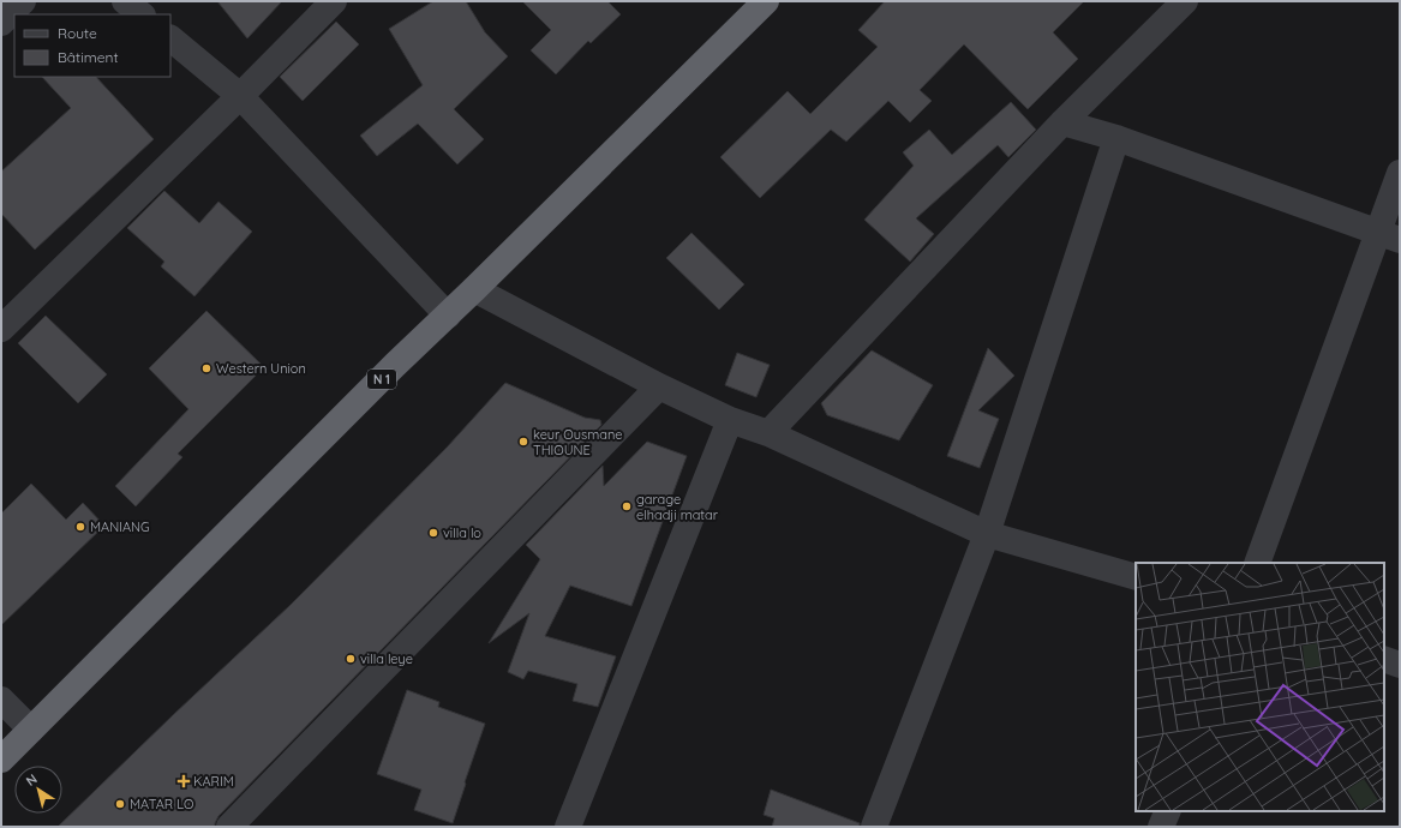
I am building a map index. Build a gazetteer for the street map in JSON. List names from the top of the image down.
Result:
{
  "streets": {
    "highway": ["N 1"]
  },
  "places": {
    "other": [
      "Western Union",
      "keur Ousmane THIOUNE",
      "garage elhadji matar",
      "MANIANG",
      "villa lo",
      "villa leye",
      "MATAR LO"
    ],
    "health": ["KARIM"]
  },
  "legend": ["Route", "Bâtiment"],
  "north": "top left"
}
